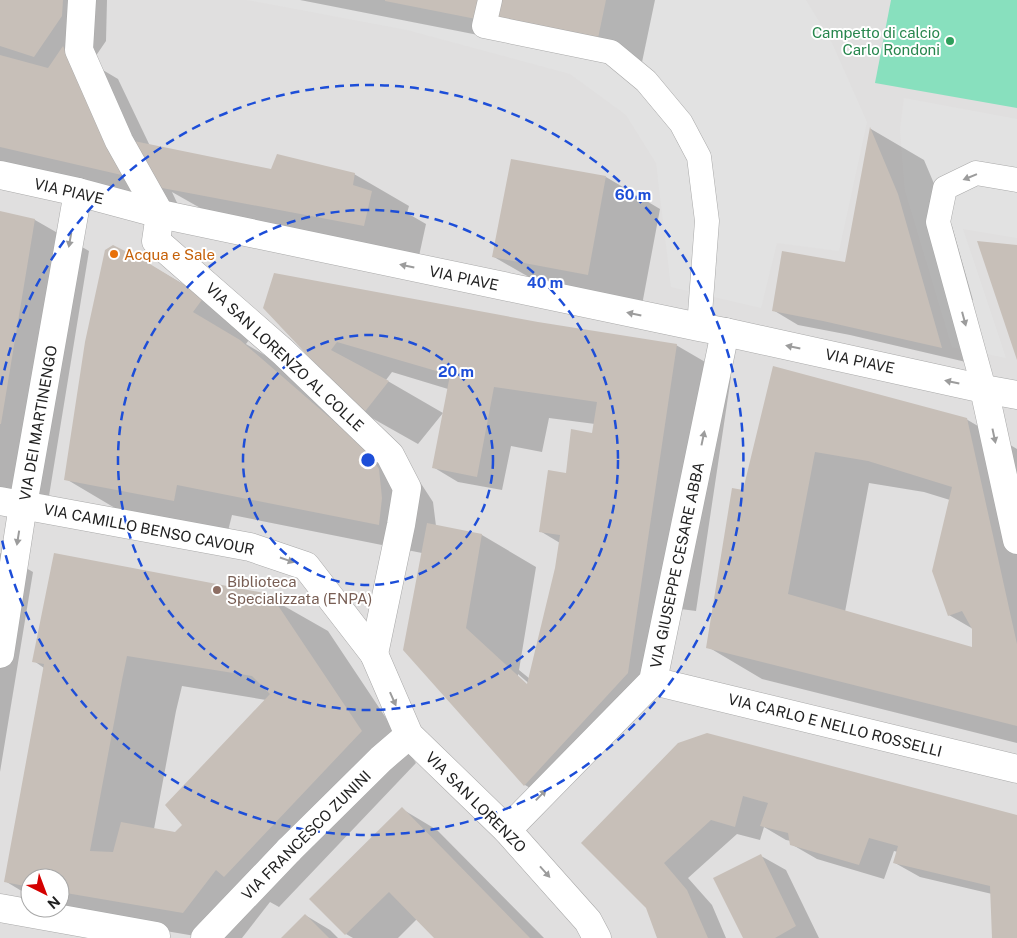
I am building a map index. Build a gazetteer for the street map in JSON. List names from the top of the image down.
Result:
{
  "streets": {
    "street": [
      "VIA PIAVE",
      "VIA SAN LORENZO AL COLLE",
      "VIA DEI MARTINENGO",
      "VIA CAMILLO BENSO CAVOUR",
      "VIA GIUSEPPE CESARE ABBA",
      "VIA CARLO E NELLO ROSSELLI",
      "VIA SAN LORENZO",
      "VIA FRANCESCO ZUNINI"
    ]
  },
  "crossings": [
    ["VIA PIAVE", "VIA SAN LORENZO AL COLLE"],
    ["VIA PIAVE", "VIA DEI MARTINENGO"],
    ["VIA PIAVE", "VIA GIUSEPPE CESARE ABBA"],
    ["VIA SAN LORENZO AL COLLE", "VIA CAMILLO BENSO CAVOUR"],
    ["VIA SAN LORENZO AL COLLE", "VIA SAN LORENZO"],
    ["VIA DEI MARTINENGO", "VIA CAMILLO BENSO CAVOUR"],
    ["VIA CAMILLO BENSO CAVOUR", "VIA SAN LORENZO"],
    ["VIA GIUSEPPE CESARE ABBA", "VIA CARLO E NELLO ROSSELLI"],
    ["VIA GIUSEPPE CESARE ABBA", "VIA SAN LORENZO"],
    ["VIA SAN LORENZO", "VIA FRANCESCO ZUNINI"]
  ],
  "one_way": [
    "VIA PIAVE",
    "VIA DEI MARTINENGO",
    "VIA CAMILLO BENSO CAVOUR",
    "VIA GIUSEPPE CESARE ABBA",
    "VIA SAN LORENZO"
  ],
  "places": ["Campetto di calcio Carlo Rondoni", "Acqua e Sale", "Biblioteca Specializzata (ENPA)"],
  "north": "bottom right",
  "rings": ["60 m", "40 m", "20 m"]
}
